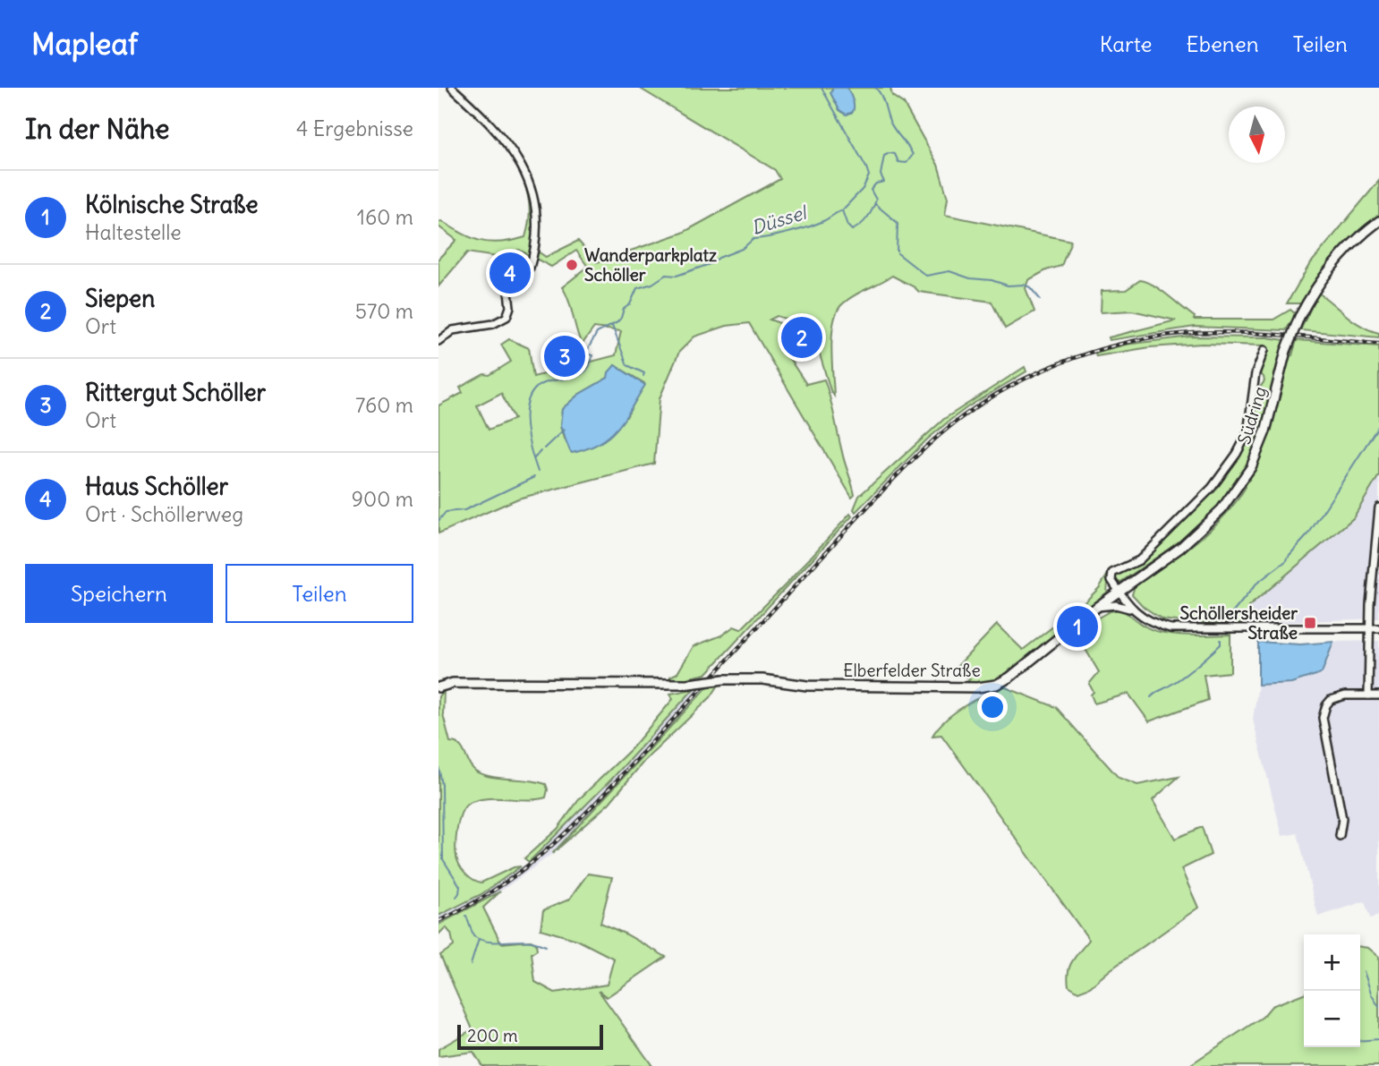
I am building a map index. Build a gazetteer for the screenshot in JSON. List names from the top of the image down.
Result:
{
  "streets": {
    "main road": ["Südring", "Elberfelder Straße"]
  },
  "crossings": [
    ["Südring", "Elberfelder Straße"]
  ],
  "water": ["Düssel"],
  "places": {
    "other": ["Wanderparkplatz Schöller"],
    "transit": ["Schöllersheider Straße"]
  },
  "scale_bar": "200 m",
  "north": "bottom",
  "page": {
    "header": "Mapleaf",
    "nav": ["Karte", "Ebenen", "Teilen"],
    "heading": ["In der Nähe", "4 Ergebnisse"],
    "list": [
      {
        "mark": "1",
        "name": "Kölnische Straße",
        "note": "Haltestelle",
        "value": "160 m"
      },
      {
        "mark": "2",
        "name": "Siepen",
        "note": "Ort",
        "value": "570 m"
      },
      {
        "mark": "3",
        "name": "Rittergut Schöller",
        "note": "Ort",
        "value": "760 m"
      },
      {
        "mark": "4",
        "name": "Haus Schöller",
        "note": "Ort · Schöllerweg",
        "value": "900 m"
      }
    ],
    "pins": [
      "4",
      "2",
      "3",
      "1"
    ],
    "buttons": ["Speichern", "Teilen"],
    "map_buttons": ["+", "−"],
    "scale": "200 m"
  }
}
